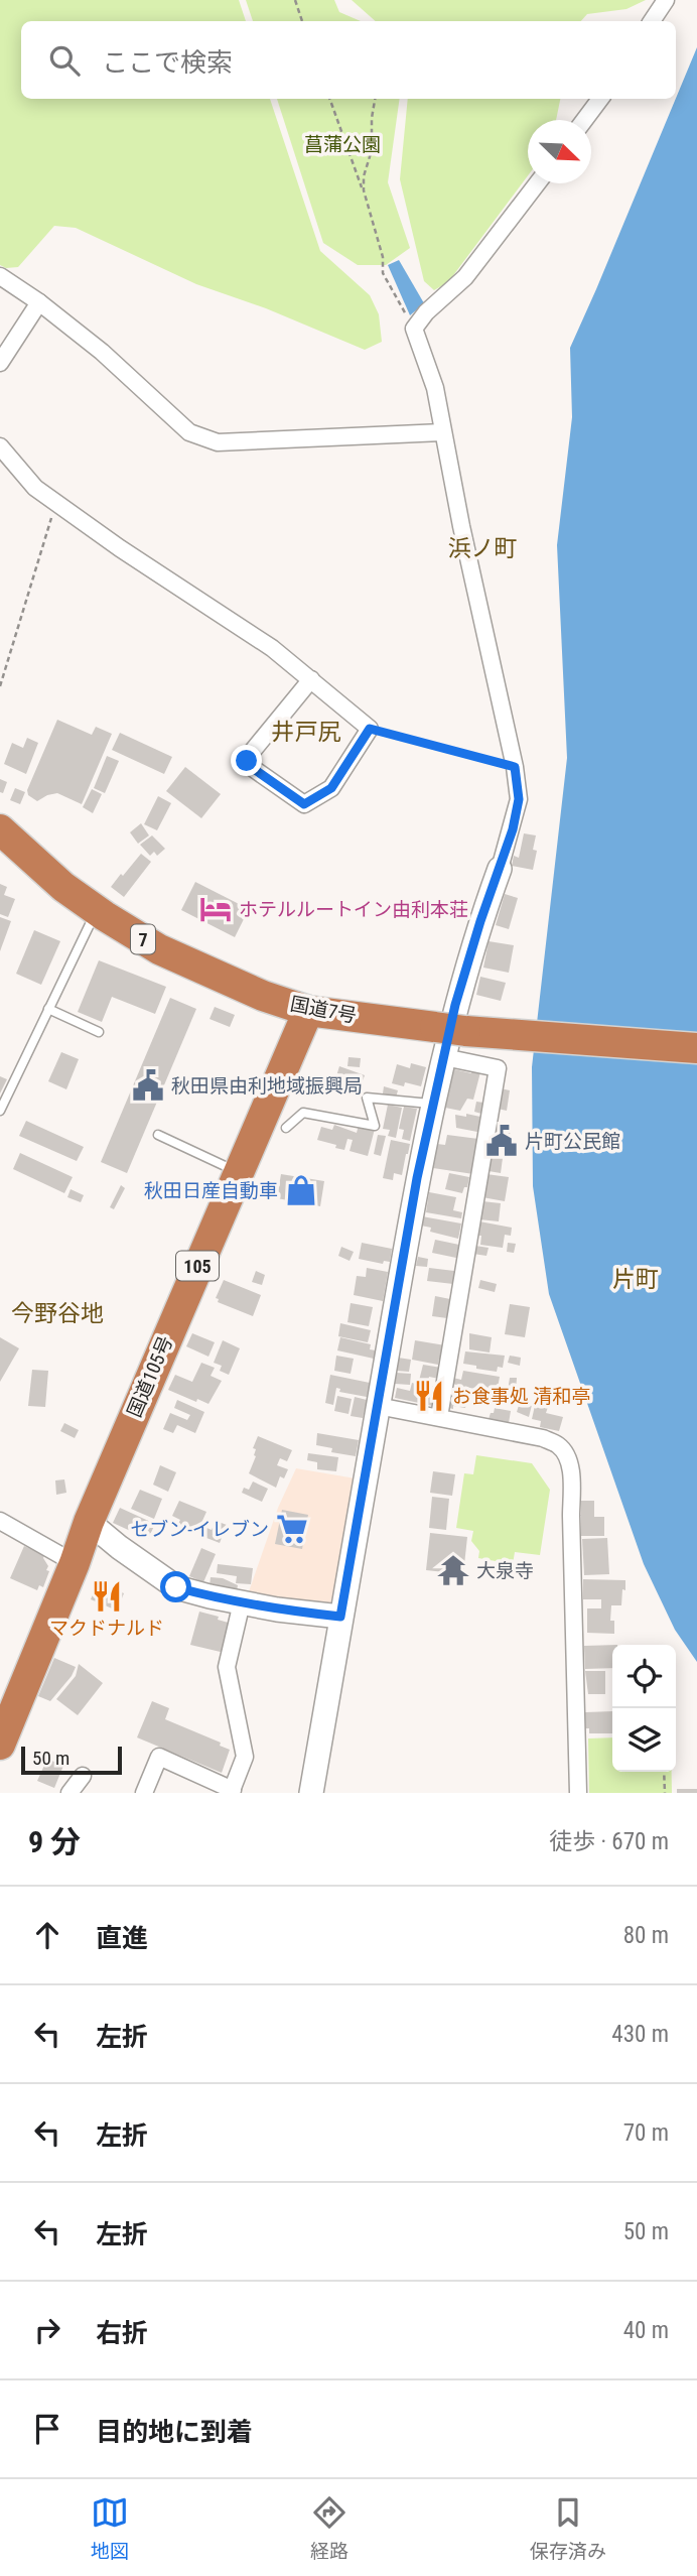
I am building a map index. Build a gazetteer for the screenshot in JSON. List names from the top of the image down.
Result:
{
  "streets": {
    "highway": [
      "7",
      "国道7号",
      "105",
      "国道105号"
    ]
  },
  "crossings": [
    ["国道7号", "国道105号"]
  ],
  "districts": [
    "浜ノ町",
    "井戸尻",
    "片町",
    "今野谷地"
  ],
  "parks": ["菖蒲公園"],
  "places": {
    "hotel": ["ホテルルートイン由利本荘"],
    "public building": ["秋田県由利地域振興局", "片町公民館"],
    "shop": ["秋田日産自動車"],
    "restaurant": ["お食事処 清和亭", "マクドナルド"],
    "supermarket": ["セブン-イレブン"],
    "temple": ["大泉寺"]
  },
  "scale_bar": "50 m",
  "north": "bottom right",
  "page": {
    "search": "ここで検索",
    "scale": "50 m",
    "heading": ["9 分", "徒歩 · 670 m"],
    "list": [
      ["直進", "80 m"],
      ["左折", "430 m"],
      ["左折", "70 m"],
      ["左折", "50 m"],
      ["右折", "40 m"],
      "目的地に到着"
    ],
    "nav": ["地図", "経路", "保存済み"]
  }
}
